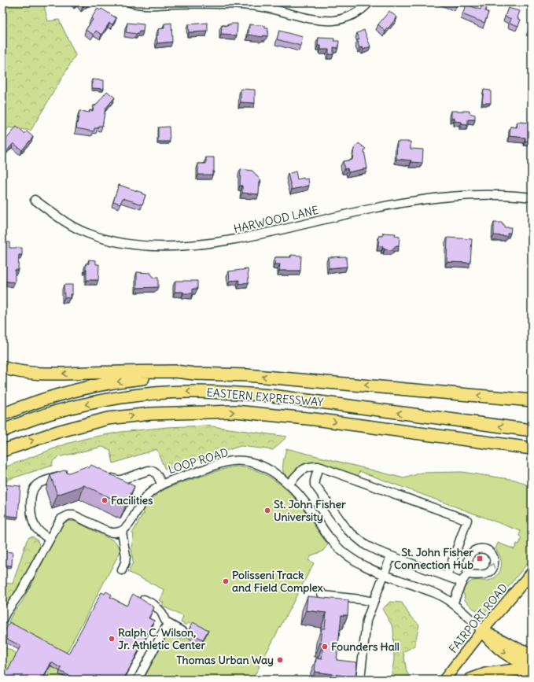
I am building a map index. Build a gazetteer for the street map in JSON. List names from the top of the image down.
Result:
{
  "streets": {
    "highway": ["EASTERN EXPRESSWAY"],
    "main road": ["FAIRPORT ROAD"],
    "street": ["HARWOOD LANE", "LOOP ROAD"]
  },
  "crossings": [
    ["LOOP ROAD", "FAIRPORT ROAD"]
  ],
  "places": {
    "other": [
      "Facilities",
      "St. John Fisher University",
      "Polisseni Track and Field Complex",
      "Ralph C. Wilson, Jr. Athletic Center",
      "Founders Hall",
      "Thomas Urban Way"
    ],
    "transit": ["St. John Fisher Connection Hub"]
  }
}
